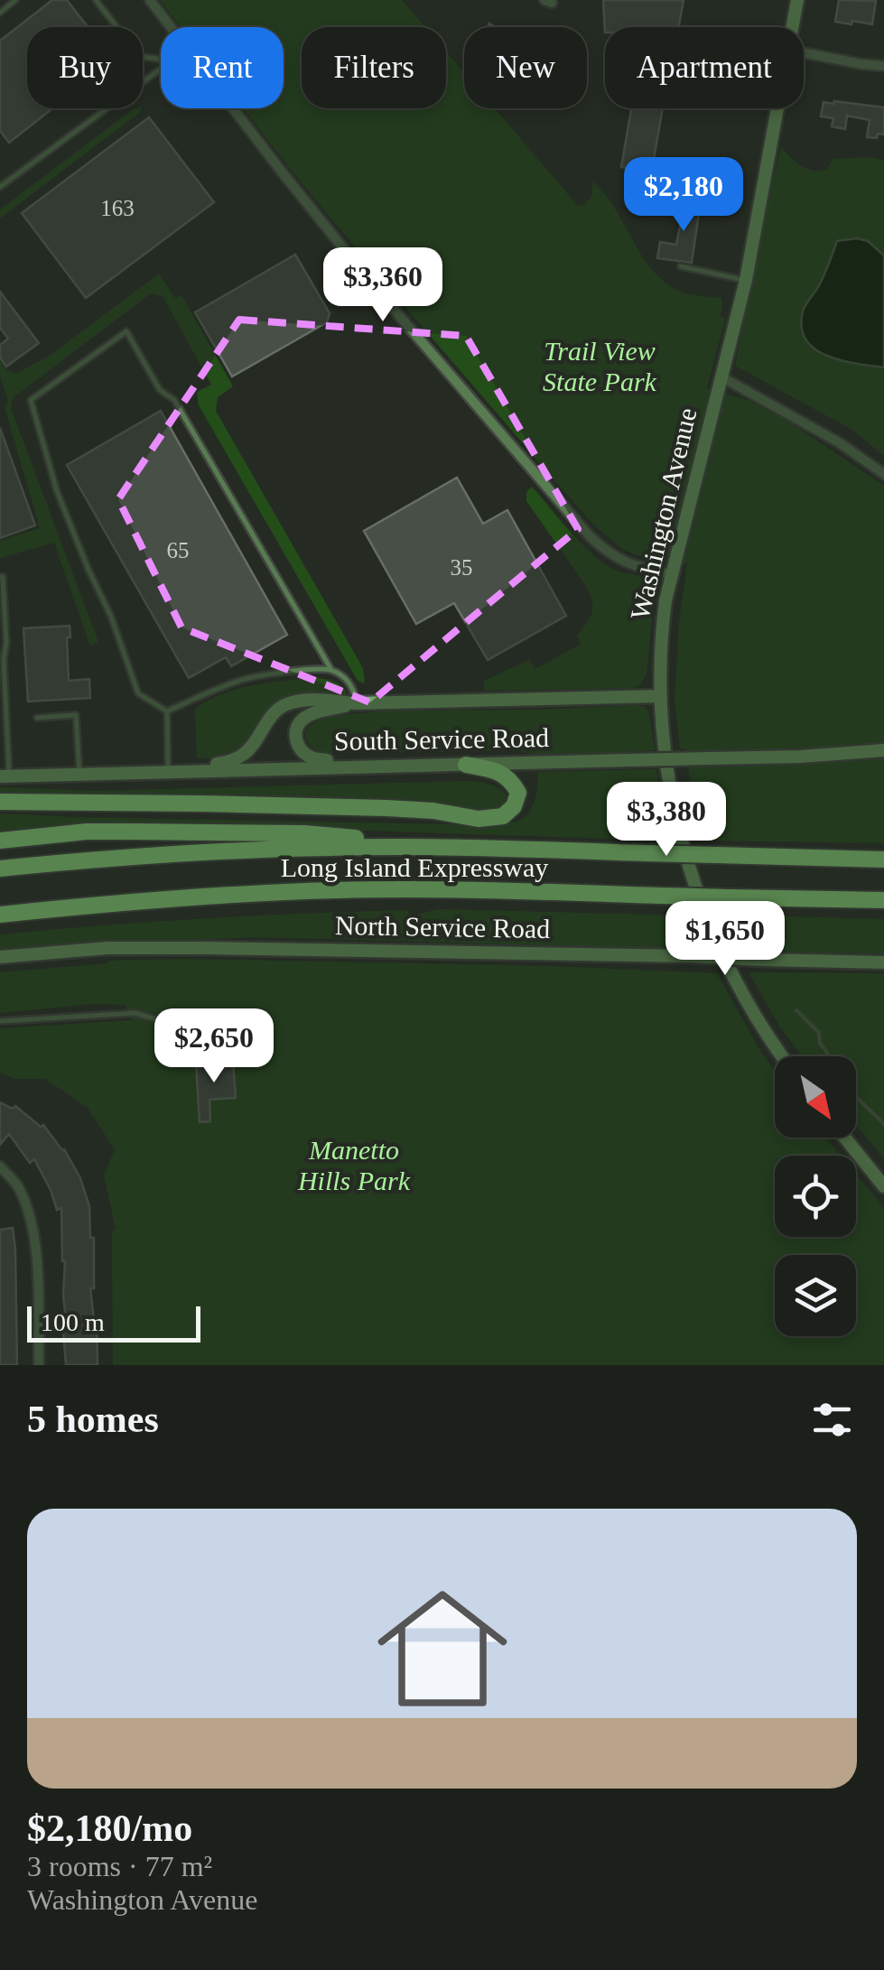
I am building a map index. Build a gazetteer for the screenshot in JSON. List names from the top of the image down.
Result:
{
  "streets": {
    "highway": ["Long Island Expressway"],
    "main road": ["Washington Avenue", "South Service Road", "North Service Road"]
  },
  "parks": ["Trail View State Park", "Manetto Hills Park"],
  "house_numbers": ["163", "65", "35"],
  "scale_bar": "100 m",
  "north": "bottom right",
  "page": {
    "chip": [
      "Buy",
      "Rent",
      "Filters",
      "New",
      "Apartment"
    ],
    "price": [
      "$2,180",
      "$3,360",
      "$3,380",
      "$1,650",
      "$2,650"
    ],
    "scale": "100 m",
    "heading": "5 homes",
    "list": [
      {
        "name": "$2,180/mo",
        "note": "3 rooms · 77 m² · Washington Avenue"
      }
    ]
  }
}
